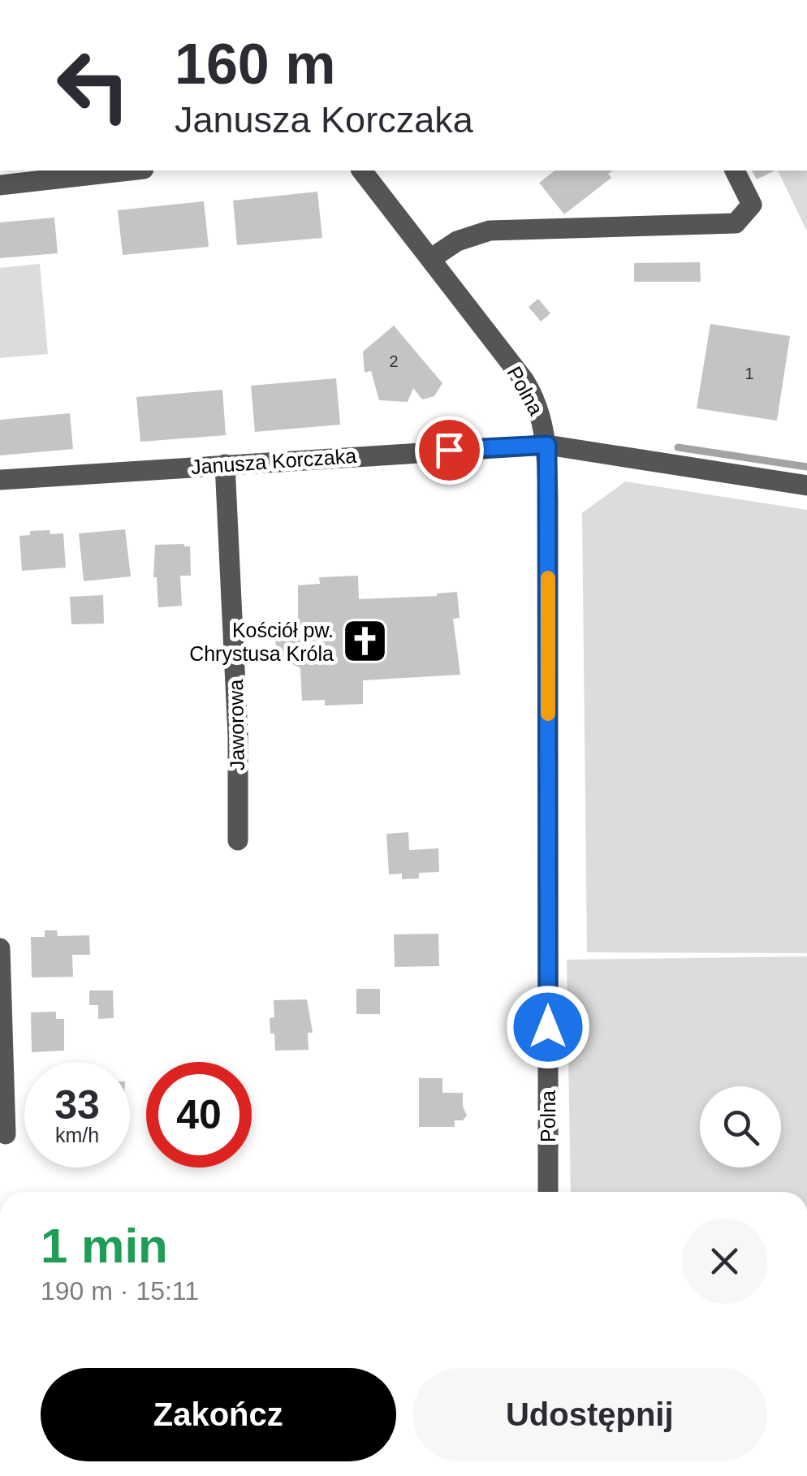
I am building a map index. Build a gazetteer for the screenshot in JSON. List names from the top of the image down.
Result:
{
  "streets": {
    "street": ["Polna", "Janusza Korczaka", "Jaworowa"]
  },
  "crossings": [
    ["Polna", "Janusza Korczaka"],
    ["Janusza Korczaka", "Jaworowa"]
  ],
  "places": {
    "church": ["Kościół pw. Chrystusa Króla"]
  },
  "house_numbers": ["2", "1"],
  "page": {
    "turn": ["160 m", "Janusza Korczaka"],
    "speed": "33 km/h",
    "limit": "40",
    "heading": ["1 min", "190 m · 15:11"],
    "buttons": ["Zakończ", "Udostępnij"]
  }
}
